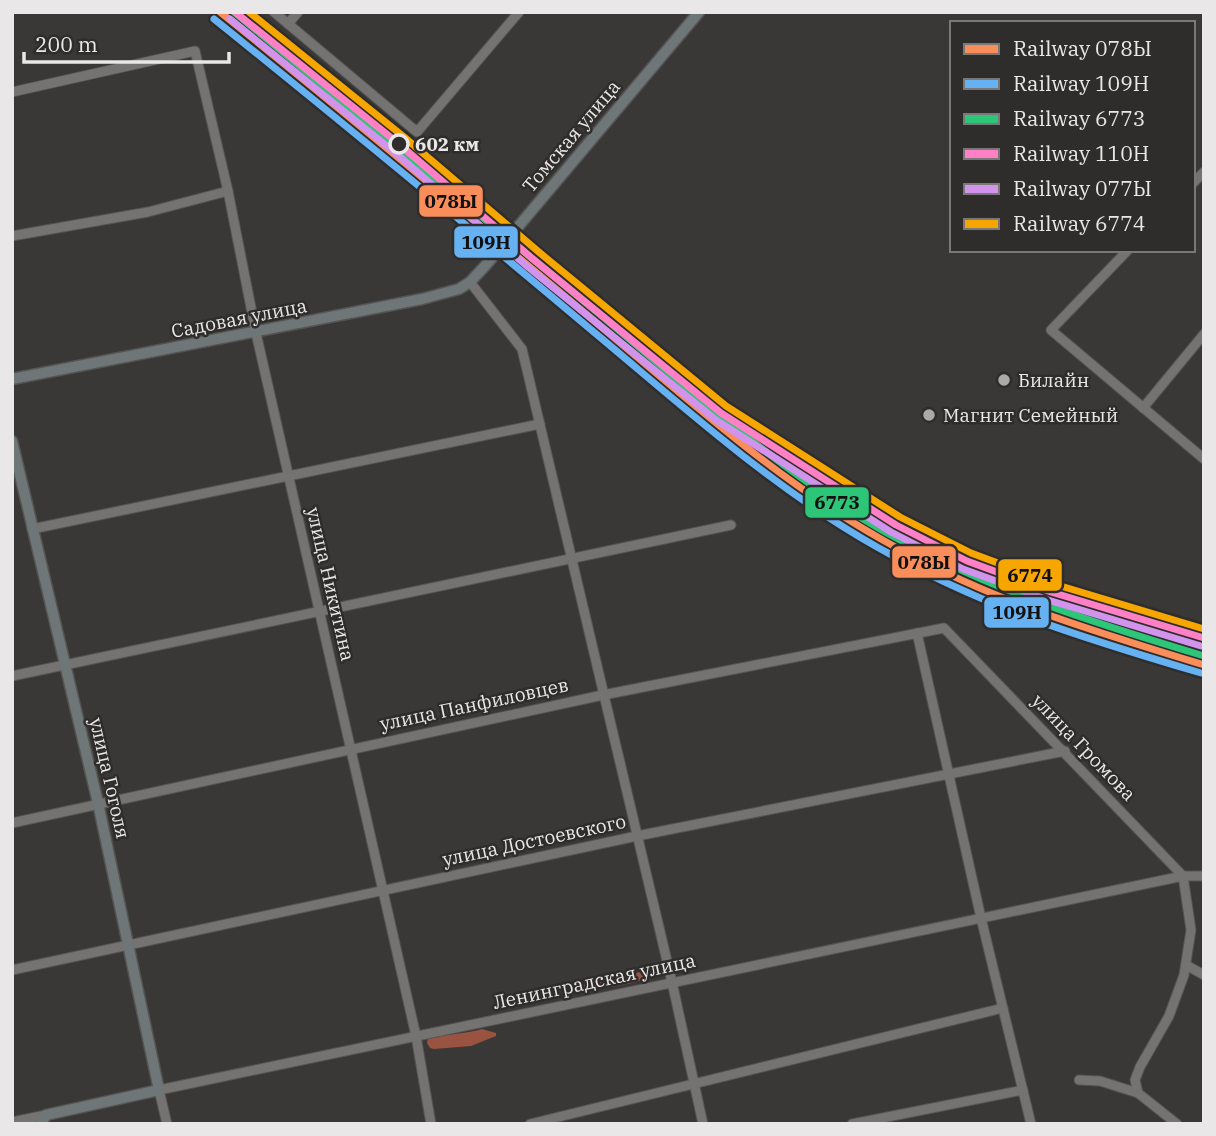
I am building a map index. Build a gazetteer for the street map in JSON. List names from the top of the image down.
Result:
{
  "streets": {
    "main road": [
      "Томская улица",
      "Садовая улица",
      "улица Гоголя",
      "Ленинградская улица"
    ],
    "street": [
      "улица Никитина",
      "улица Панфиловцев",
      "улица Громова",
      "улица Достоевского"
    ]
  },
  "crossings": [
    ["Томская улица", "Садовая улица"],
    ["Садовая улица", "улица Никитина"],
    ["улица Никитина", "улица Панфиловцев"],
    ["улица Никитина", "улица Достоевского"],
    ["улица Никитина", "Ленинградская улица"],
    ["улица Панфиловцев", "улица Громова"],
    ["улица Панфиловцев", "улица Гоголя"],
    ["улица Громова", "улица Достоевского"],
    ["улица Громова", "Ленинградская улица"],
    ["улица Гоголя", "улица Достоевского"],
    ["улица Гоголя", "Ленинградская улица"]
  ],
  "places": ["602 км", "Билайн", "Магнит Семейный"],
  "lines": [
    "rail line 078Ы",
    "rail line 6773",
    "rail line 110Н",
    "rail line 6774",
    "rail line 109Н",
    "rail line 077Ы"
  ],
  "legend": [
    "Railway 078Ы",
    "Railway 109Н",
    "Railway 6773",
    "Railway 110Н",
    "Railway 077Ы",
    "Railway 6774"
  ],
  "scale_bar": "200 m"
}
